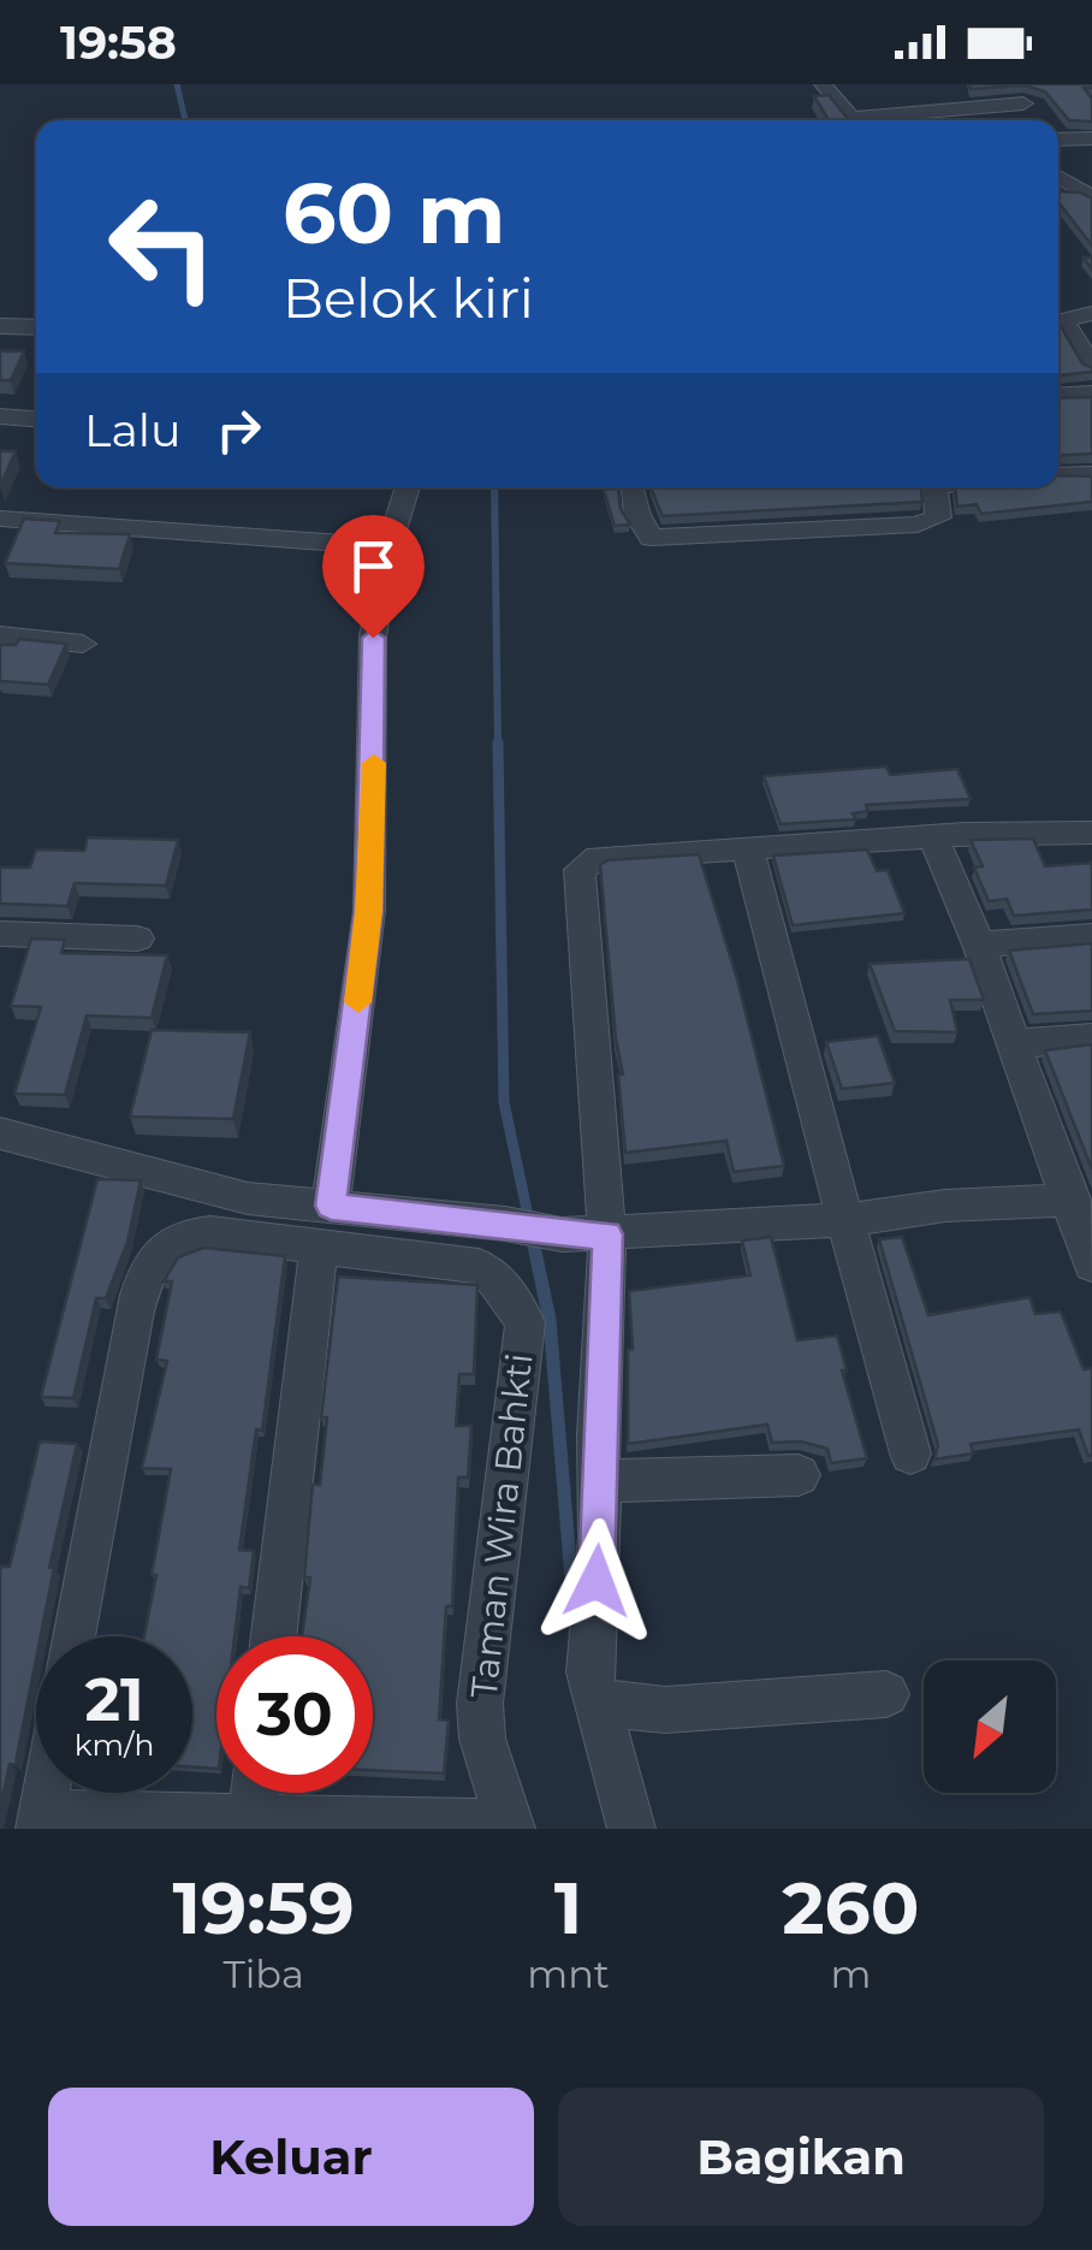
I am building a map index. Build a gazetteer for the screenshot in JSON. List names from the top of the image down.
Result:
{
  "streets": {
    "street": ["Taman Wira Bahkti"]
  },
  "north": "bottom left",
  "page": {
    "status": "19:58",
    "turn": ["60 m", "Belok kiri"],
    "then": "Lalu",
    "speed": "21 km/h",
    "limit": "30",
    "eta": [
      "19:59",
      "Tiba",
      "1",
      "mnt",
      "260",
      "m"
    ],
    "buttons": ["Keluar", "Bagikan"]
  }
}
